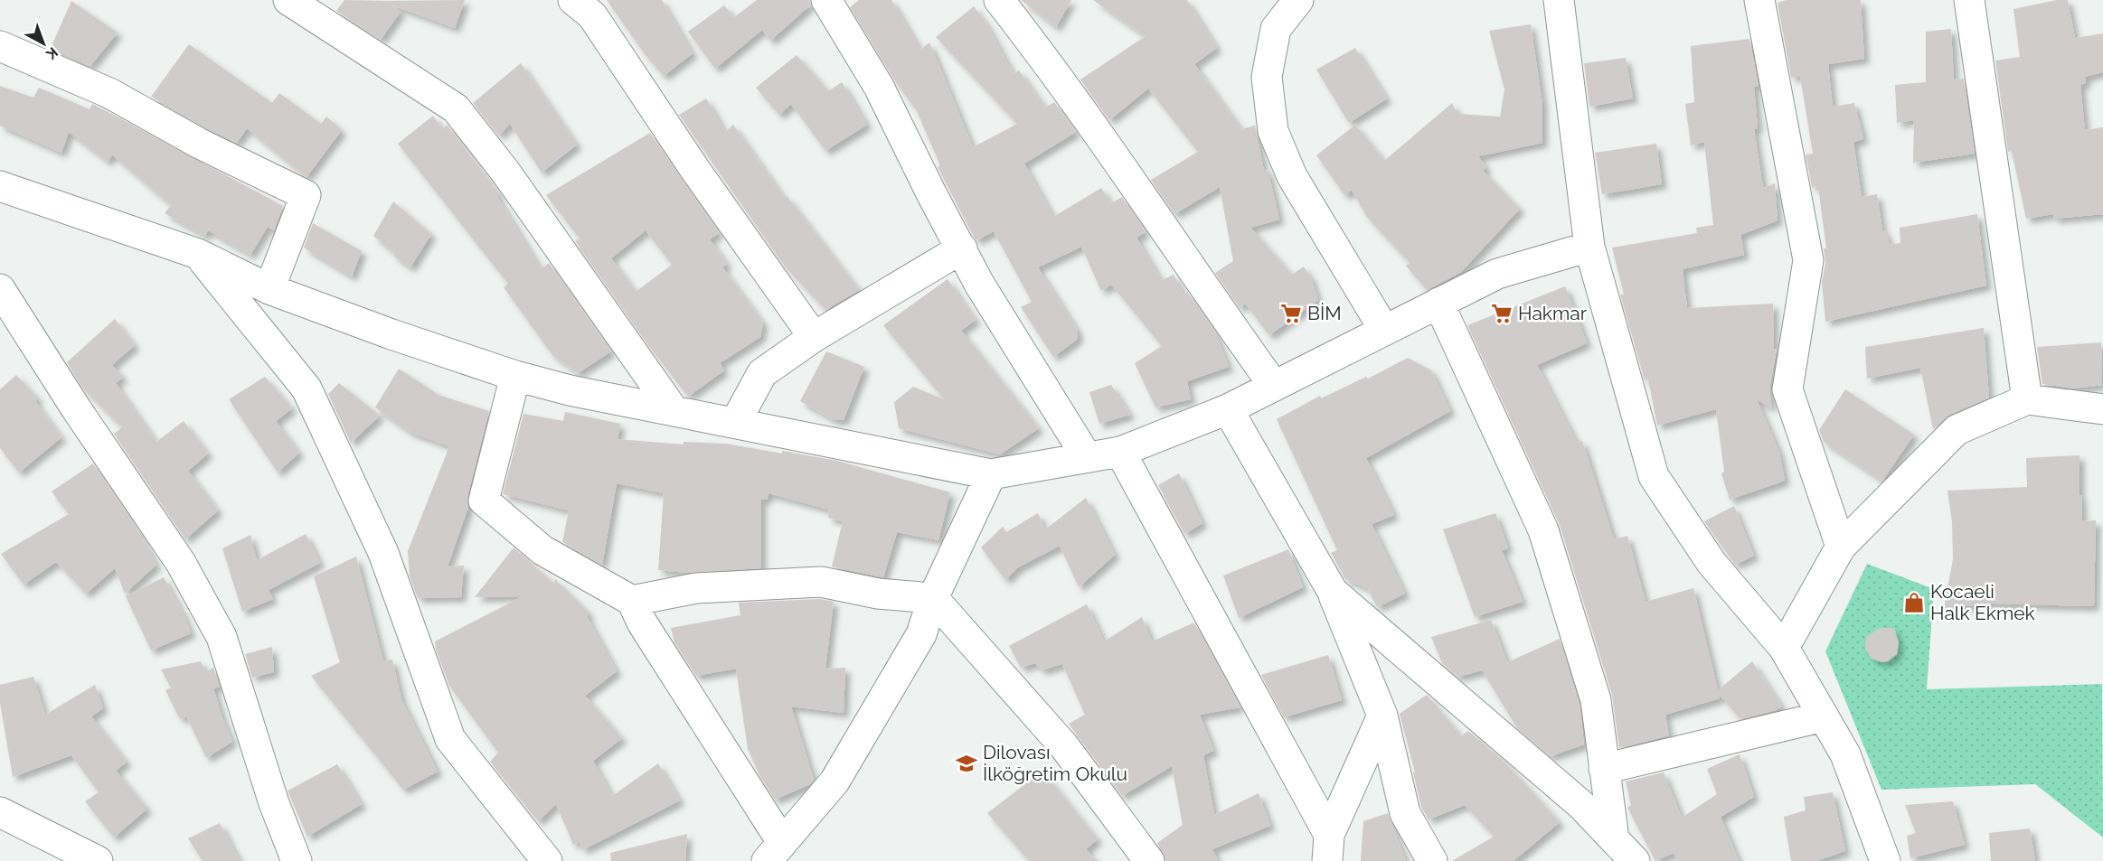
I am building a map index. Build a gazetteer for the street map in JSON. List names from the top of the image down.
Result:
{
  "places": {
    "supermarket": ["BİM", "Hakmar"],
    "shop": ["Kocaeli Halk Ekmek"],
    "school or university": ["Dilovası İlköğretim Okulu"]
  },
  "north": "bottom right"
}
